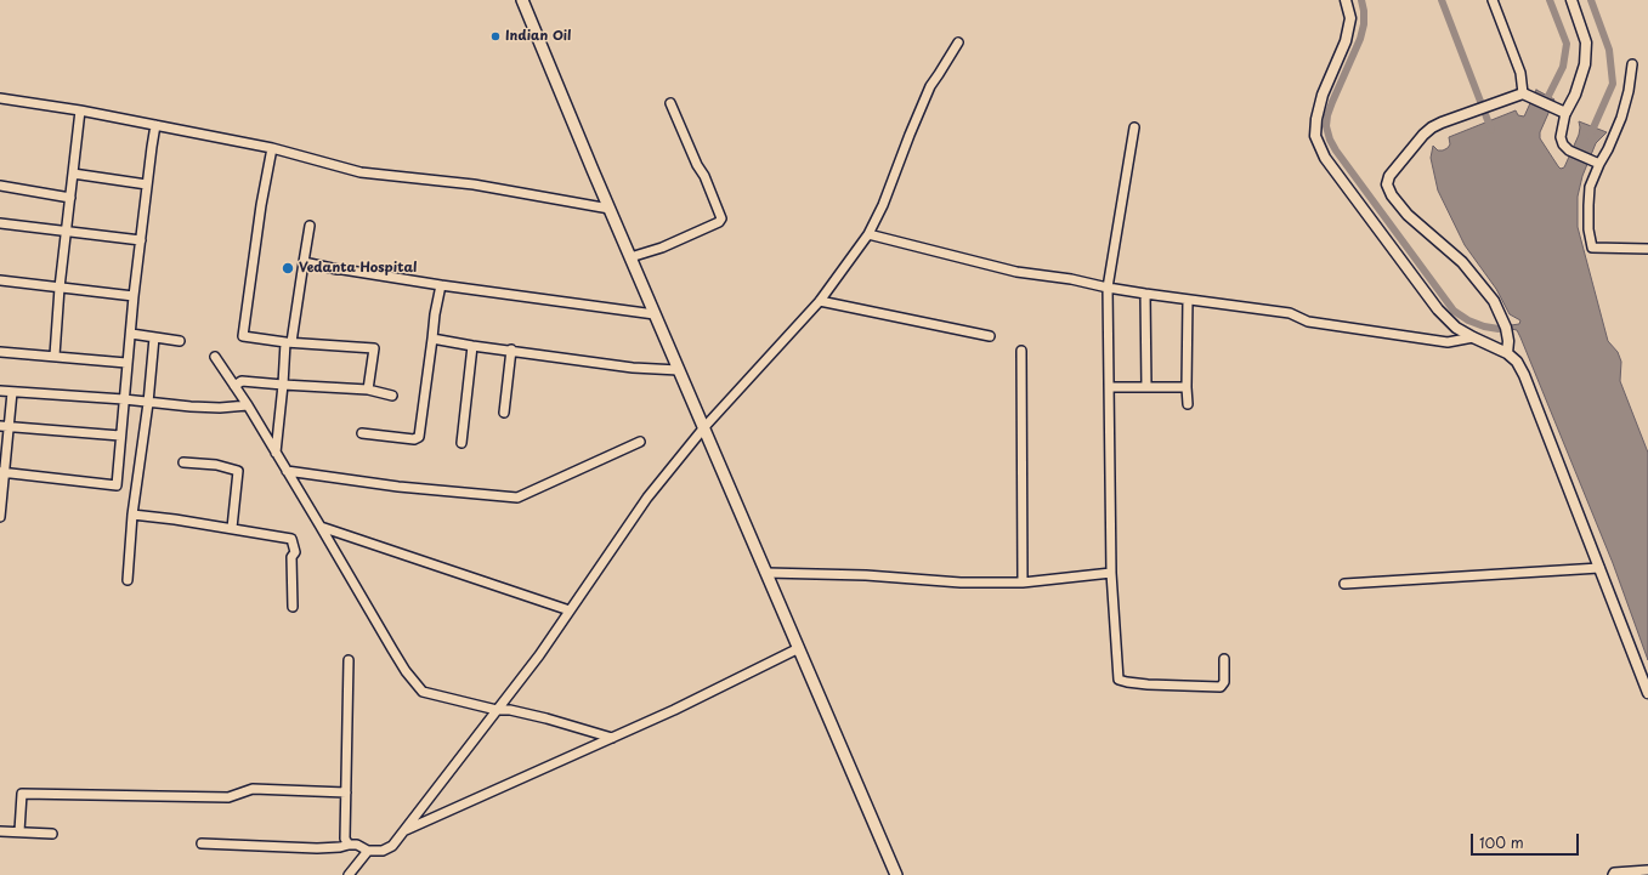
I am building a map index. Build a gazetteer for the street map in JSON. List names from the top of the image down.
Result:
{
  "places": ["Indian Oil", "Vedanta Hospital"],
  "scale_bar": "100 m"
}
